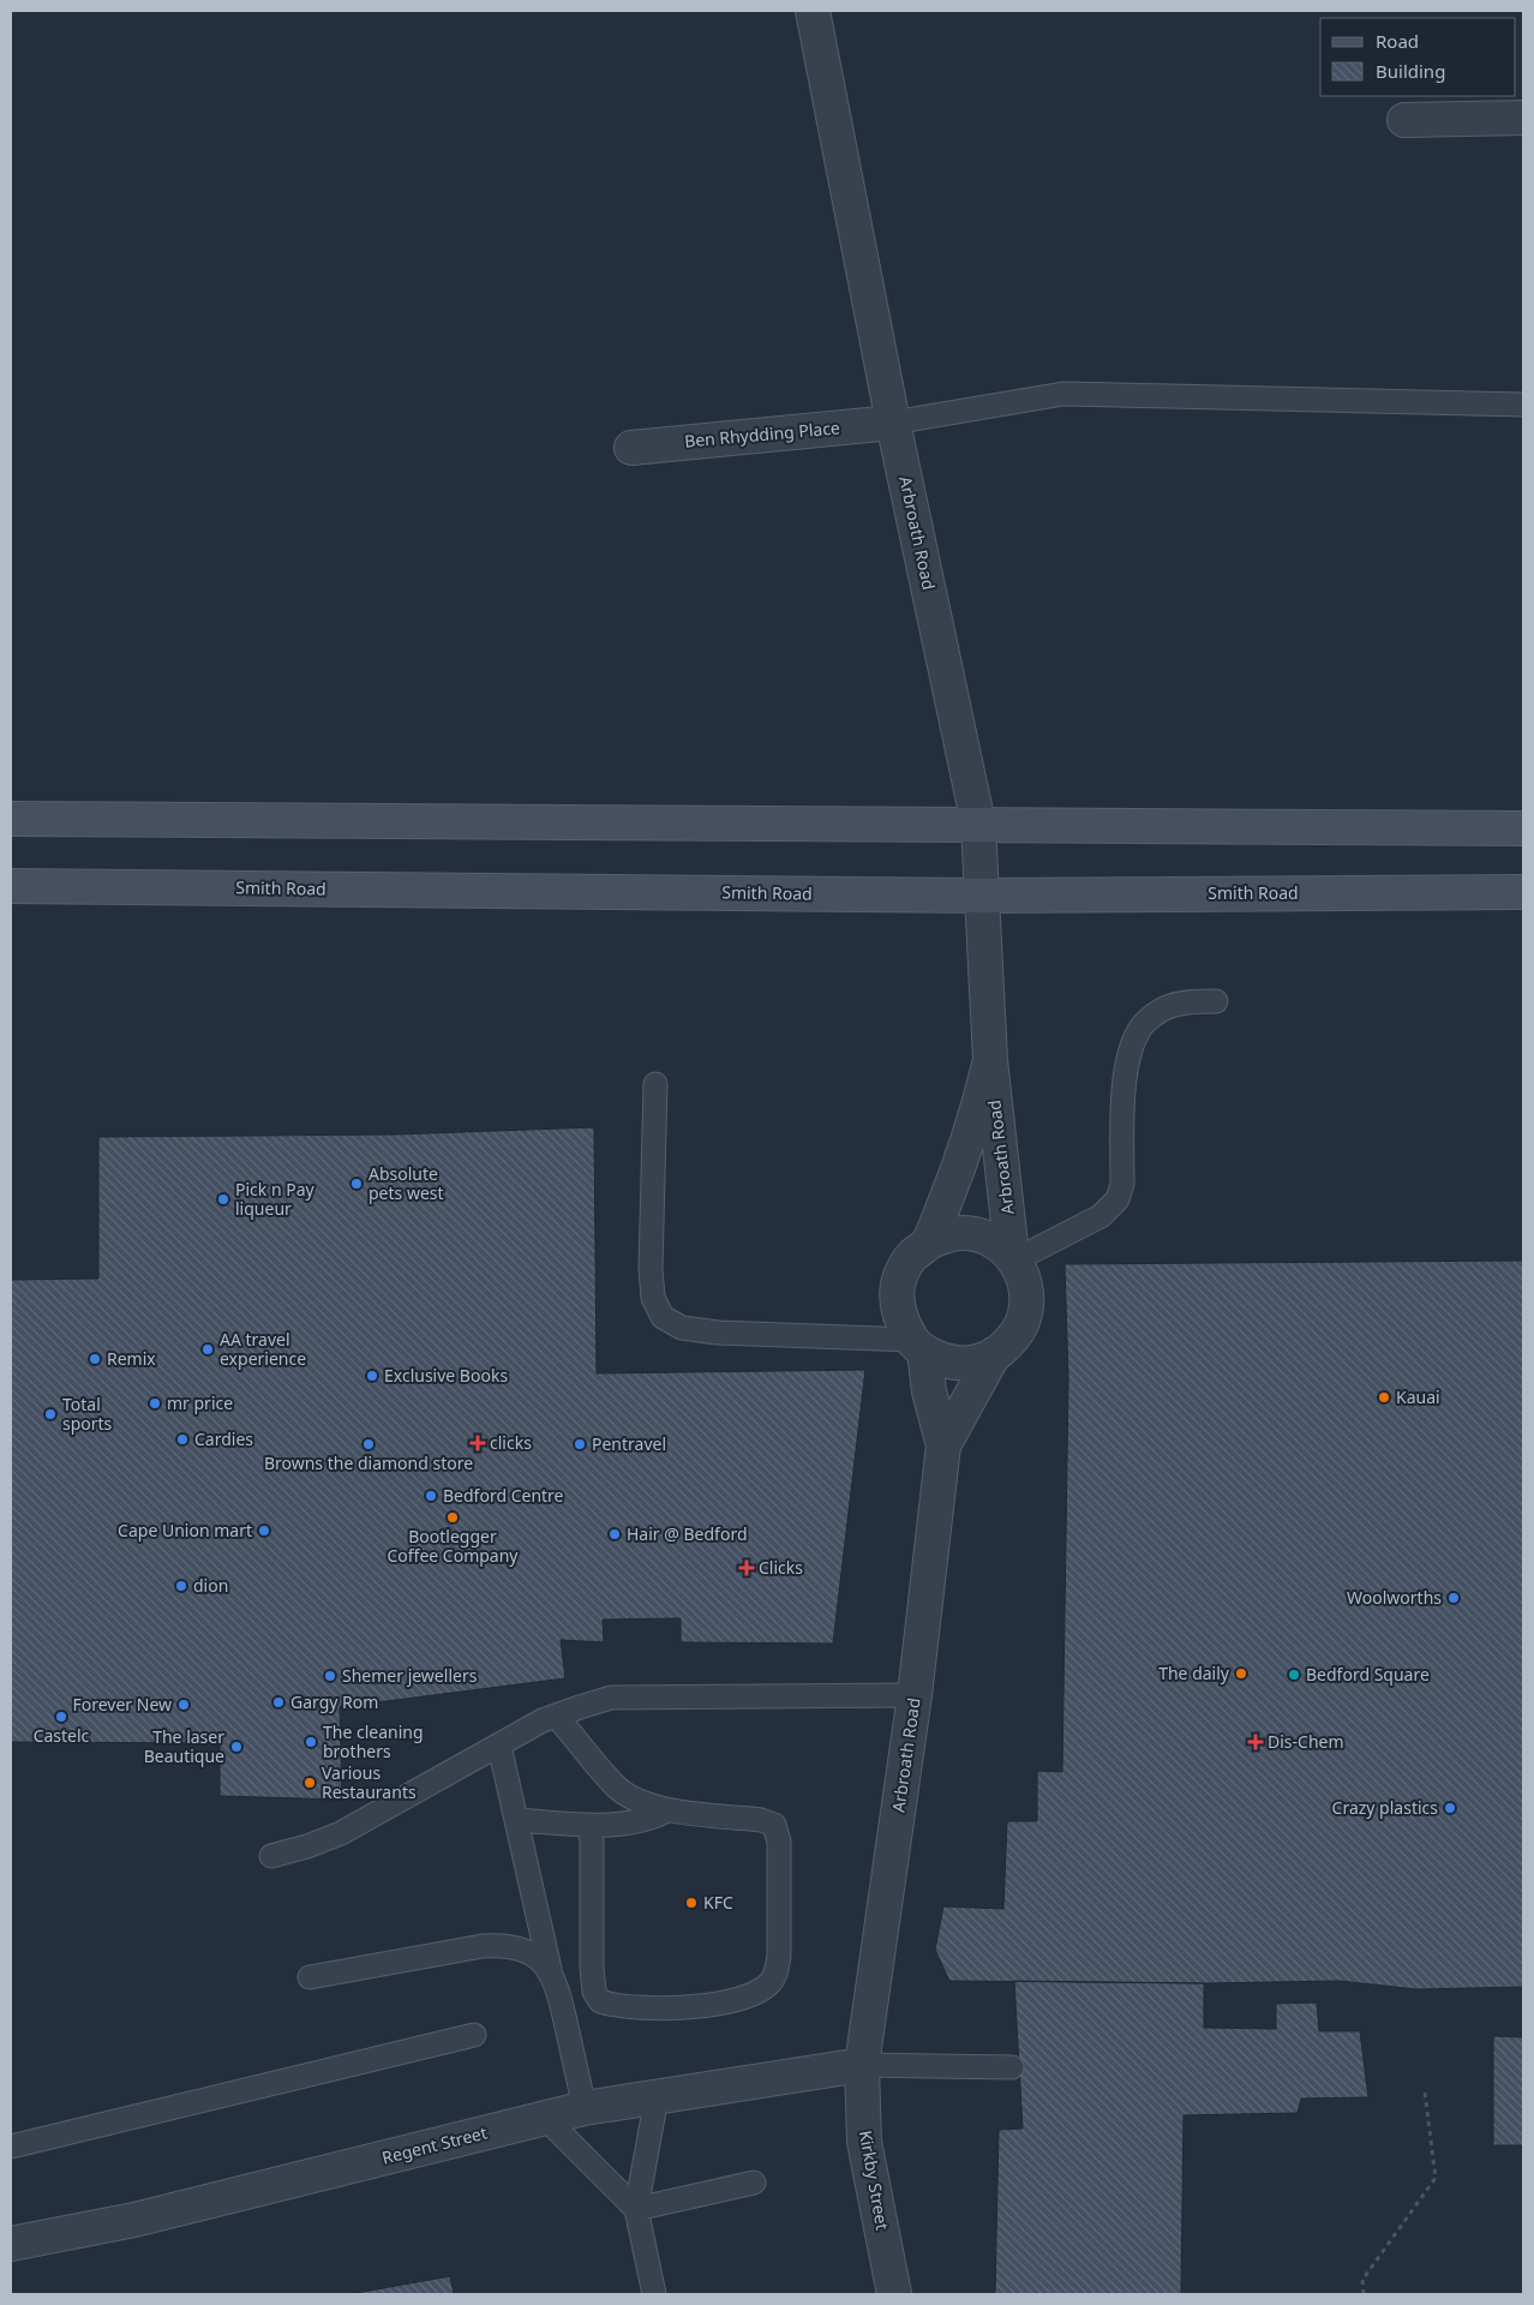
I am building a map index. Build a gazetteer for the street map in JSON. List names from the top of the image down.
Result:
{
  "streets": {
    "main road": ["Smith Road"],
    "street": [
      "Ben Rhydding Place",
      "Arbroath Road",
      "Regent Street",
      "Kirkby Street"
    ]
  },
  "crossings": [
    ["Ben Rhydding Place", "Arbroath Road"],
    ["Arbroath Road", "Smith Road"],
    ["Arbroath Road", "Regent Street"],
    ["Arbroath Road", "Kirkby Street"],
    ["Regent Street", "Kirkby Street"]
  ],
  "places": {
    "other": [
      "Absolute pets west",
      "Pick n Pay liqueur",
      "AA travel experience",
      "Remix",
      "Exclusive Books",
      "Kauai",
      "mr price",
      "Total sports",
      "Cardies",
      "Browns the diamond store",
      "Pentravel",
      "Bedford Centre",
      "Bootlegger Coffee Company",
      "Cape Union mart",
      "Hair @ Bedford",
      "dion",
      "Woolworths",
      "The daily",
      "Bedford Square",
      "Shemer jewellers",
      "Gargy Rom",
      "Forever New",
      "Castelc",
      "The cleaning brothers",
      "The laser Beautique",
      "Various Restaurants",
      "Crazy plastics",
      "KFC"
    ],
    "health": ["clicks", "Clicks", "Dis-Chem"]
  },
  "legend": ["Road", "Building"]
}
